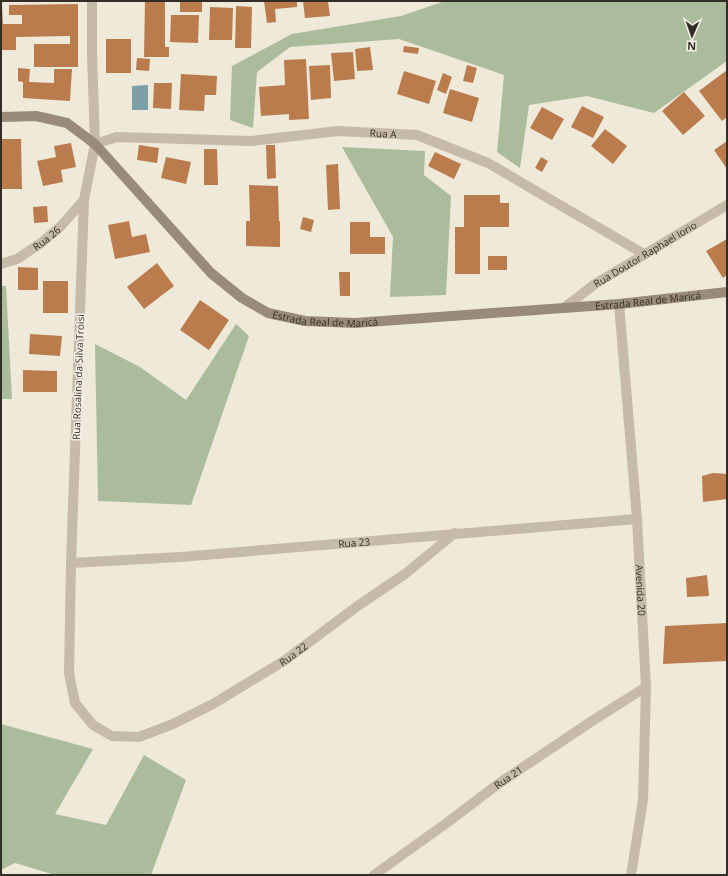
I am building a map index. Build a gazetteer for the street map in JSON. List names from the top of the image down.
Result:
{
  "streets": {
    "main road": ["Estrada Real de Maricá"],
    "street": [
      "Rua A",
      "Rua 26",
      "Rua Doutor Raphael Iorio",
      "Rua Rosalina da Silva Troisi",
      "Rua 23",
      "Avenida 20",
      "Rua 22",
      "Rua 21"
    ]
  },
  "crossings": [
    ["Rua A", "Rua Doutor Raphael Iorio"],
    ["Rua A", "Estrada Real de Maricá"],
    ["Rua A", "Rua Rosalina da Silva Troisi"],
    ["Rua 26", "Rua Rosalina da Silva Troisi"],
    ["Rua Doutor Raphael Iorio", "Estrada Real de Maricá"],
    ["Estrada Real de Maricá", "Rua Rosalina da Silva Troisi"],
    ["Estrada Real de Maricá", "Avenida 20"],
    ["Rua Rosalina da Silva Troisi", "Rua 23"],
    ["Rua Rosalina da Silva Troisi", "Rua 22"],
    ["Rua 23", "Avenida 20"],
    ["Rua 23", "Rua 22"],
    ["Avenida 20", "Rua 21"]
  ],
  "north": "bottom"
}
